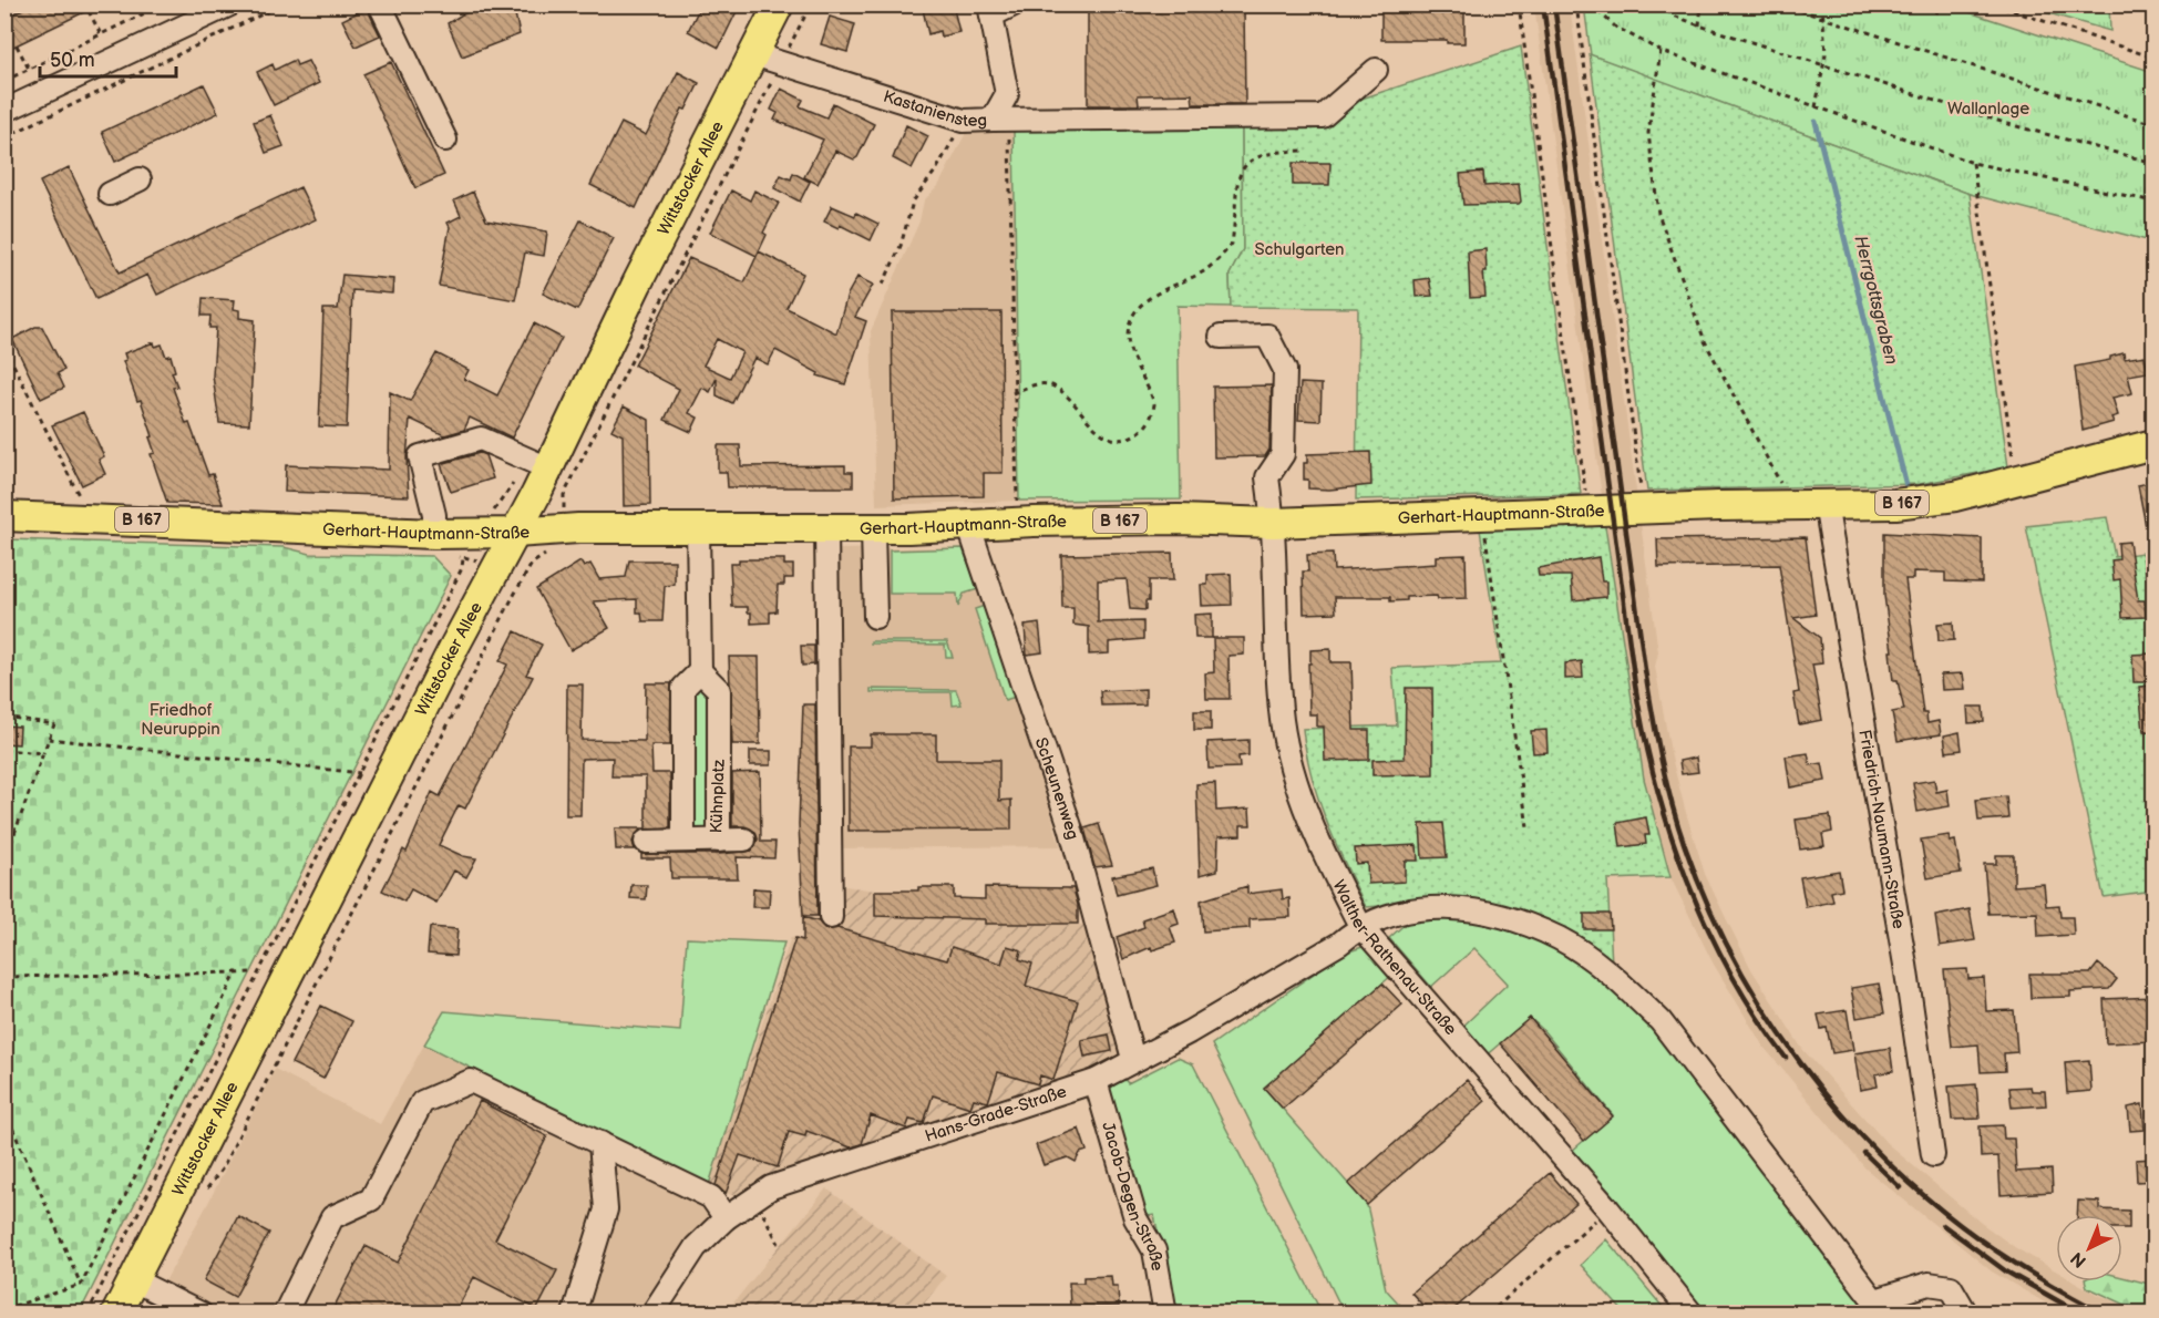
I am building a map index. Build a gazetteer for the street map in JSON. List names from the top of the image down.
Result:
{
  "streets": {
    "main road": ["Wittstocker Allee", "B 167", "Gerhart-Hauptmann-Straße"],
    "street": [
      "Kastaniensteg",
      "Scheunenweg",
      "Kühnplatz",
      "Friedrich-Naumann-Straße",
      "Walther-Rathenau-Straße",
      "Hans-Grade-Straße",
      "Jacob-Degen-Straße"
    ]
  },
  "crossings": [
    ["Kastaniensteg", "Wittstocker Allee"],
    ["Wittstocker Allee", "Gerhart-Hauptmann-Straße"],
    ["Gerhart-Hauptmann-Straße", "Scheunenweg"],
    ["Gerhart-Hauptmann-Straße", "Friedrich-Naumann-Straße"],
    ["Gerhart-Hauptmann-Straße", "Walther-Rathenau-Straße"],
    ["Scheunenweg", "Hans-Grade-Straße"],
    ["Walther-Rathenau-Straße", "Hans-Grade-Straße"],
    ["Hans-Grade-Straße", "Jacob-Degen-Straße"]
  ],
  "water": ["Herrgottsgraben"],
  "parks": ["Wallanlage", "Schulgarten", "Friedhof Neuruppin"],
  "scale_bar": "50 m",
  "north": "bottom left"
}
